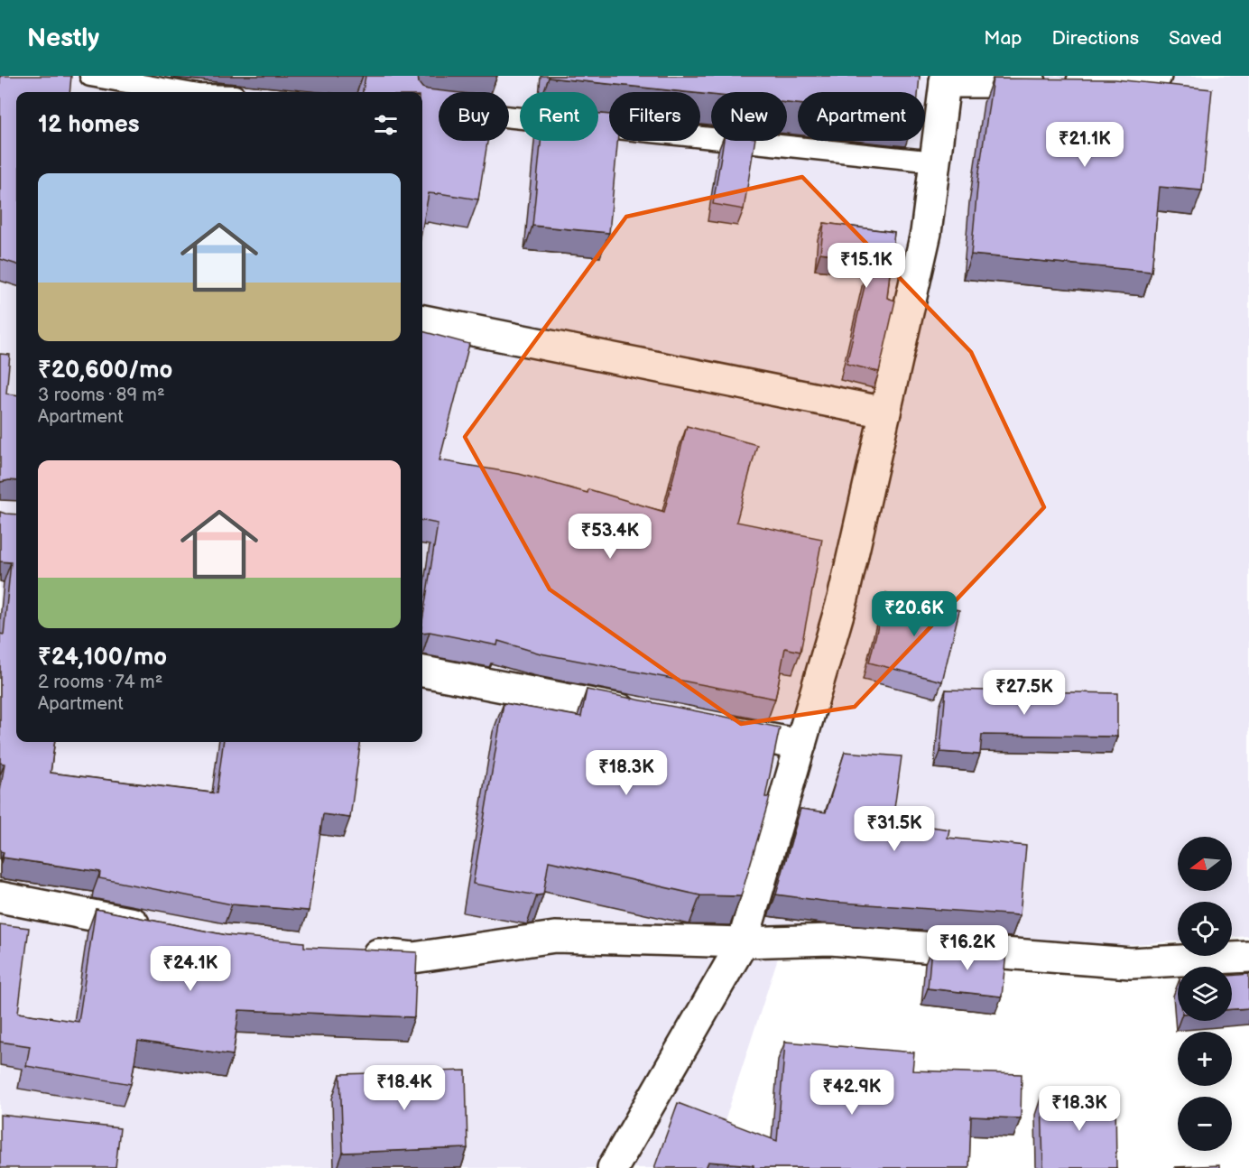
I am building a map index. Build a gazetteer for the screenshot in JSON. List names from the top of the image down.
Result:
{
  "north": "left",
  "page": {
    "header": "Nestly",
    "nav": ["Map", "Directions", "Saved"],
    "chip": [
      "Buy",
      "Rent",
      "Filters",
      "New",
      "Apartment"
    ],
    "heading": "12 homes",
    "price": [
      "₹21.1K",
      "₹15.1K",
      "₹53.4K",
      "₹20.6K",
      "₹27.5K",
      "₹18.3K",
      "₹31.5K",
      "₹16.2K",
      "₹24.1K",
      "₹18.4K",
      "₹42.9K",
      "₹18.3K"
    ],
    "list": [
      {
        "name": "₹20,600/mo",
        "note": "3 rooms · 89 m² · Apartment"
      },
      {
        "name": "₹24,100/mo",
        "note": "2 rooms · 74 m² · Apartment"
      }
    ],
    "map_buttons": ["+", "−"]
  }
}
